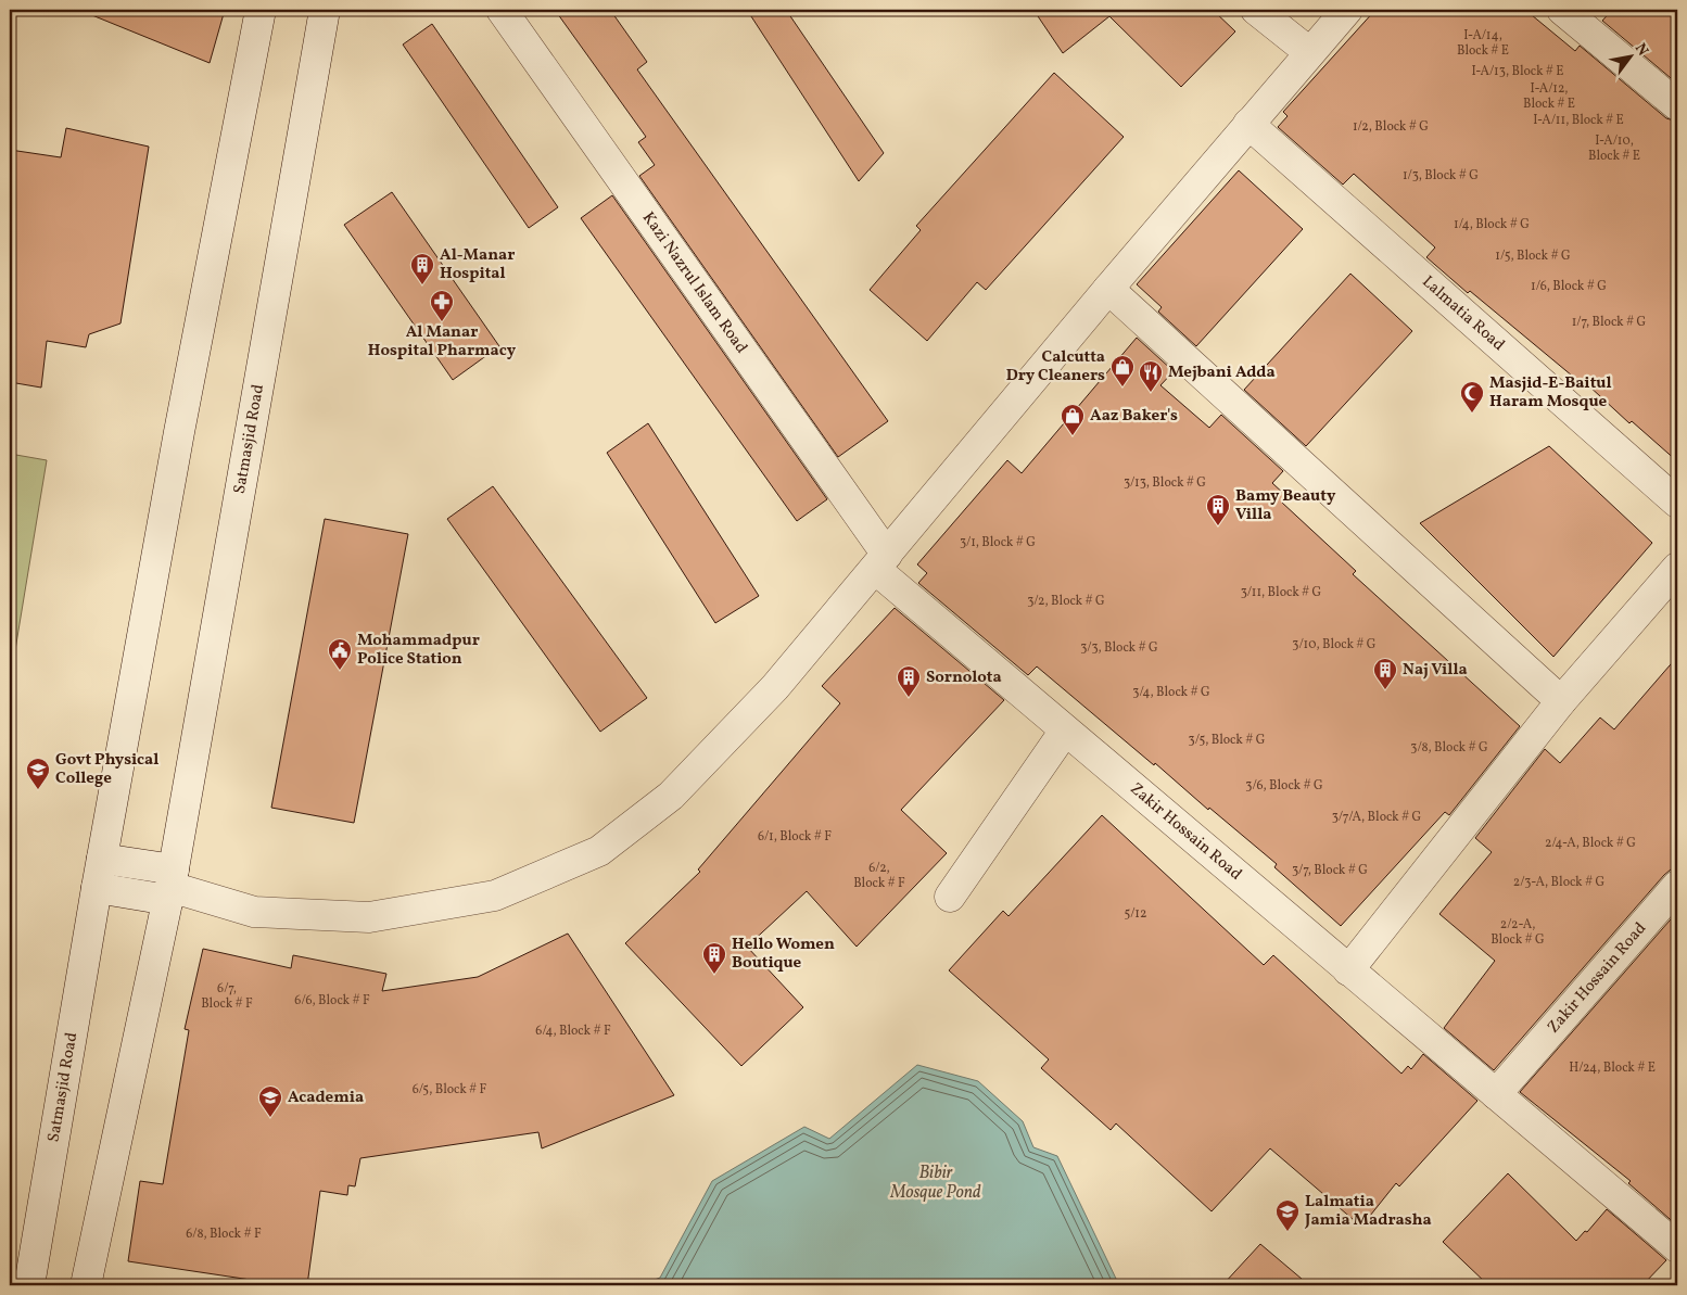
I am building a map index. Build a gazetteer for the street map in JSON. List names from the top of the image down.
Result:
{
  "streets": {
    "street": [
      "Kazi Nazrul Islam Road",
      "Lalmatia Road",
      "Satmasjid Road",
      "Zakir Hossain Road"
    ]
  },
  "crossings": [
    ["Kazi Nazrul Islam Road", "Zakir Hossain Road"]
  ],
  "water": ["Bibir Mosque Pond"],
  "places": {
    "building": [
      "Al-Manar Hospital",
      "Bamy Beauty Villa",
      "Naj Villa",
      "Sornolota",
      "Hello Women Boutique"
    ],
    "pharmacy": ["Al Manar Hospital Pharmacy"],
    "shop": ["Calcutta Dry Cleaners", "Aaz Baker's"],
    "restaurant": ["Mejbani Adda"],
    "mosque": ["Masjid-E-Baitul Haram Mosque"],
    "public building": ["Mohammadpur Police Station"],
    "school or university": ["Govt Physical College", "Academia", "Lalmatia Jamia Madrasha"]
  },
  "house_numbers": [
    "I-A/14, Block # E",
    "I-A/13, Block # E",
    "I-A/12, Block # E",
    "I-A/11, Block # E",
    "1/2, Block # G",
    "I-A/10, Block # E",
    "1/3, Block # G",
    "1/4, Block # G",
    "1/5, Block # G",
    "1/6, Block # G",
    "1/7, Block # G",
    "3/13, Block # G",
    "3/1, Block # G",
    "3/11, Block # G",
    "3/2, Block # G",
    "3/10, Block # G",
    "3/3, Block # G",
    "3/4, Block # G",
    "3/5, Block # G",
    "3/8, Block # G",
    "3/6, Block # G",
    "3/7/A, Block # G",
    "6/1, Block # F",
    "2/4-A, Block # G",
    "6/2, Block # F",
    "3/7, Block # G",
    "2/3-A, Block # G",
    "5/12",
    "2/2-A, Block # G",
    "6/7, Block # F",
    "6/6, Block # F",
    "6/4, Block # F",
    "H/24, Block # E",
    "6/5, Block # F",
    "6/8, Block # F"
  ],
  "north": "top right"
}
